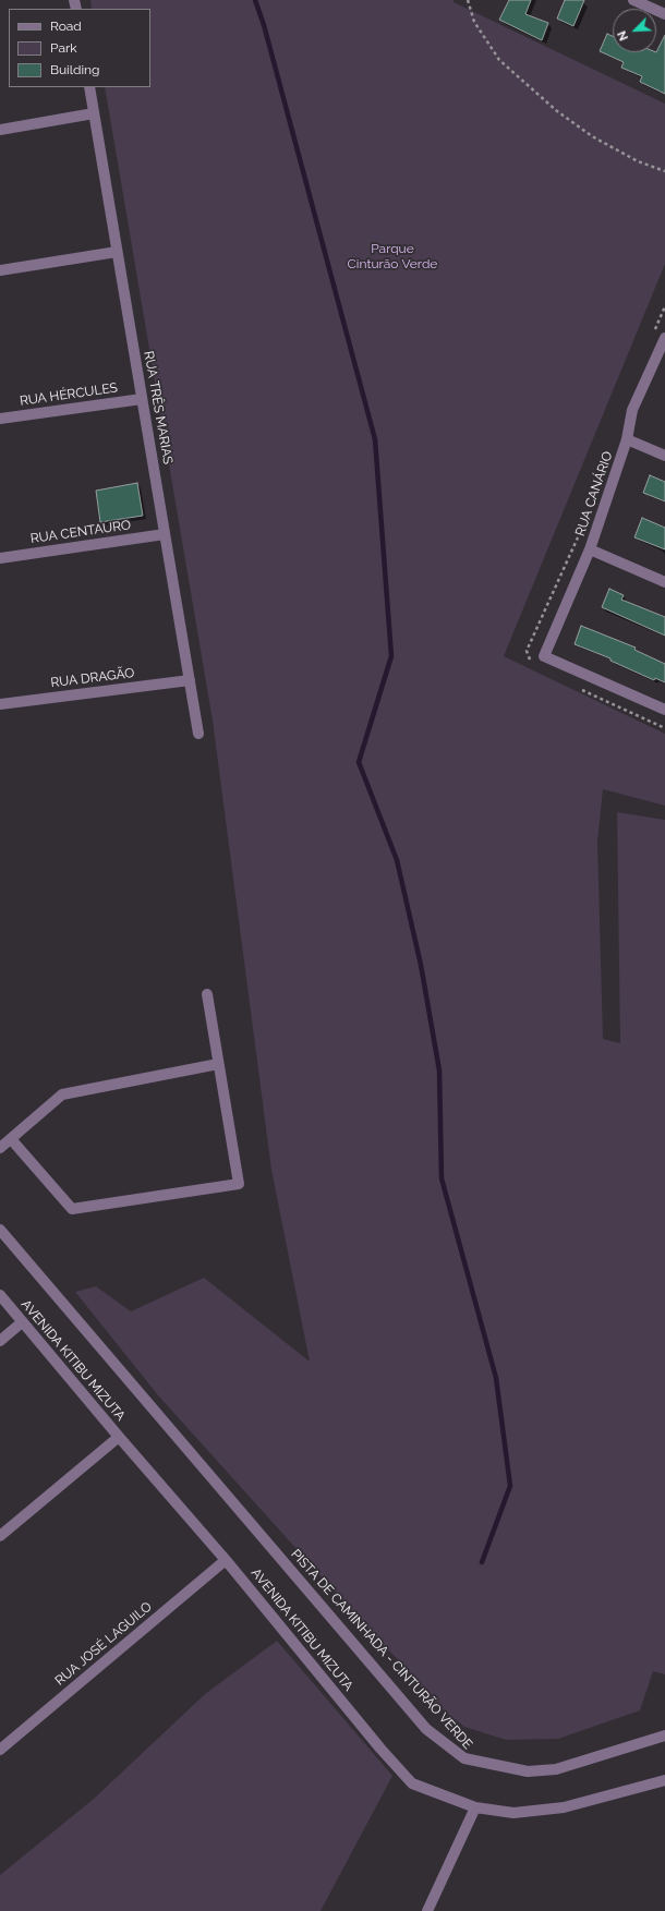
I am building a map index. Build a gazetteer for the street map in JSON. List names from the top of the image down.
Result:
{
  "streets": {
    "street": [
      "RUA HÉRCULES",
      "RUA TRÊS MARIAS",
      "RUA CANÁRIO",
      "RUA CENTAURO",
      "RUA DRAGÃO",
      "AVENIDA KITIBU MIZUTA",
      "RUA JOSÉ LAGUILO"
    ]
  },
  "crossings": [
    ["RUA HÉRCULES", "RUA TRÊS MARIAS"],
    ["RUA TRÊS MARIAS", "RUA CENTAURO"],
    ["RUA TRÊS MARIAS", "RUA DRAGÃO"],
    ["AVENIDA KITIBU MIZUTA", "RUA JOSÉ LAGUILO"]
  ],
  "parks": ["Parque Cinturão Verde"],
  "legend": ["Road", "Park", "Building"],
  "north": "bottom left"
}
